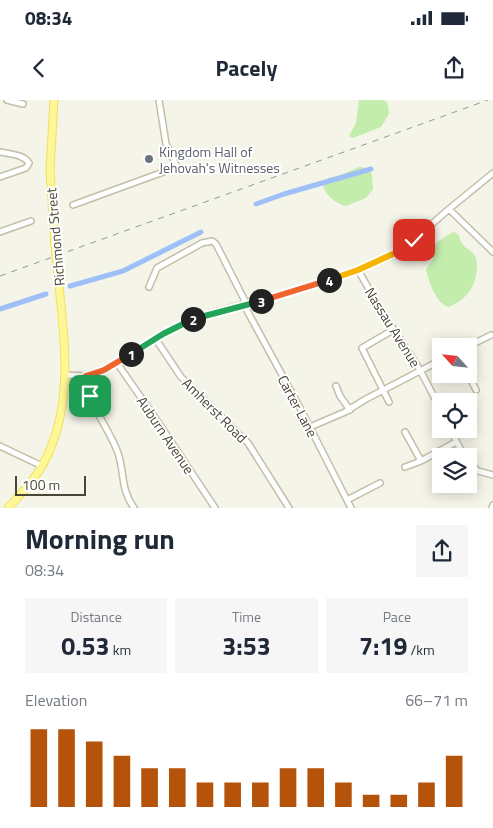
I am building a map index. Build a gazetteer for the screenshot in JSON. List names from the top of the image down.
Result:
{
  "streets": {
    "main road": ["Richmond Street"],
    "street": [
      "Nassau Avenue",
      "Carter Lane",
      "Amherst Road",
      "Auburn Avenue"
    ]
  },
  "places": ["Kingdom Hall of Jehovah's Witnesses"],
  "scale_bar": "100 m",
  "north": "top left",
  "page": {
    "status": "08:34",
    "header": "Pacely",
    "pins": [
      "4",
      "3",
      "2",
      "1"
    ],
    "scale": "100 m",
    "heading": ["Morning run", "08:34"],
    "stats": [
      ["Distance", "0.53 km"],
      ["Time", "3:53"],
      ["Pace", "7:19 /km"]
    ],
    "chart": ["Elevation", "66–71 m"]
  }
}
